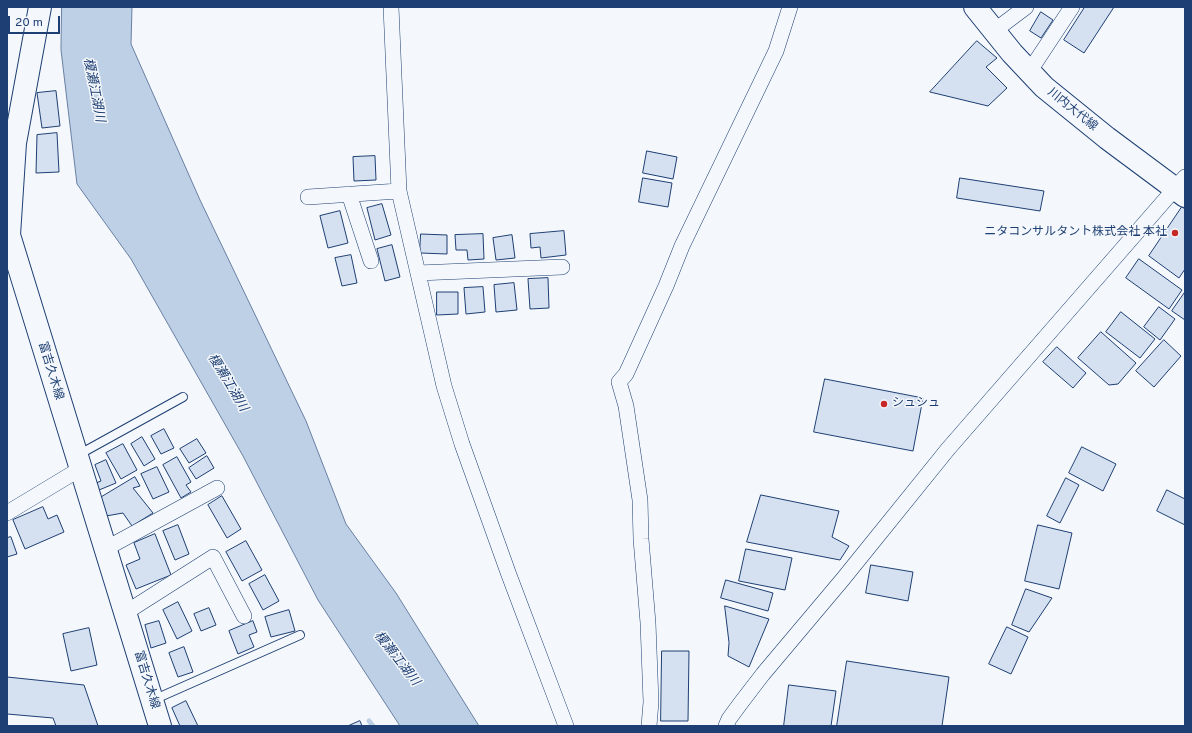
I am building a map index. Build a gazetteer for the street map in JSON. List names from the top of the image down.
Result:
{
  "streets": {
    "main road": ["川内大代線", "富吉久木線"]
  },
  "water": ["榎瀬江湖川"],
  "places": ["ニタコンサルタント株式会社 本社", "シュシュ"],
  "scale_bar": "20 m"
}
